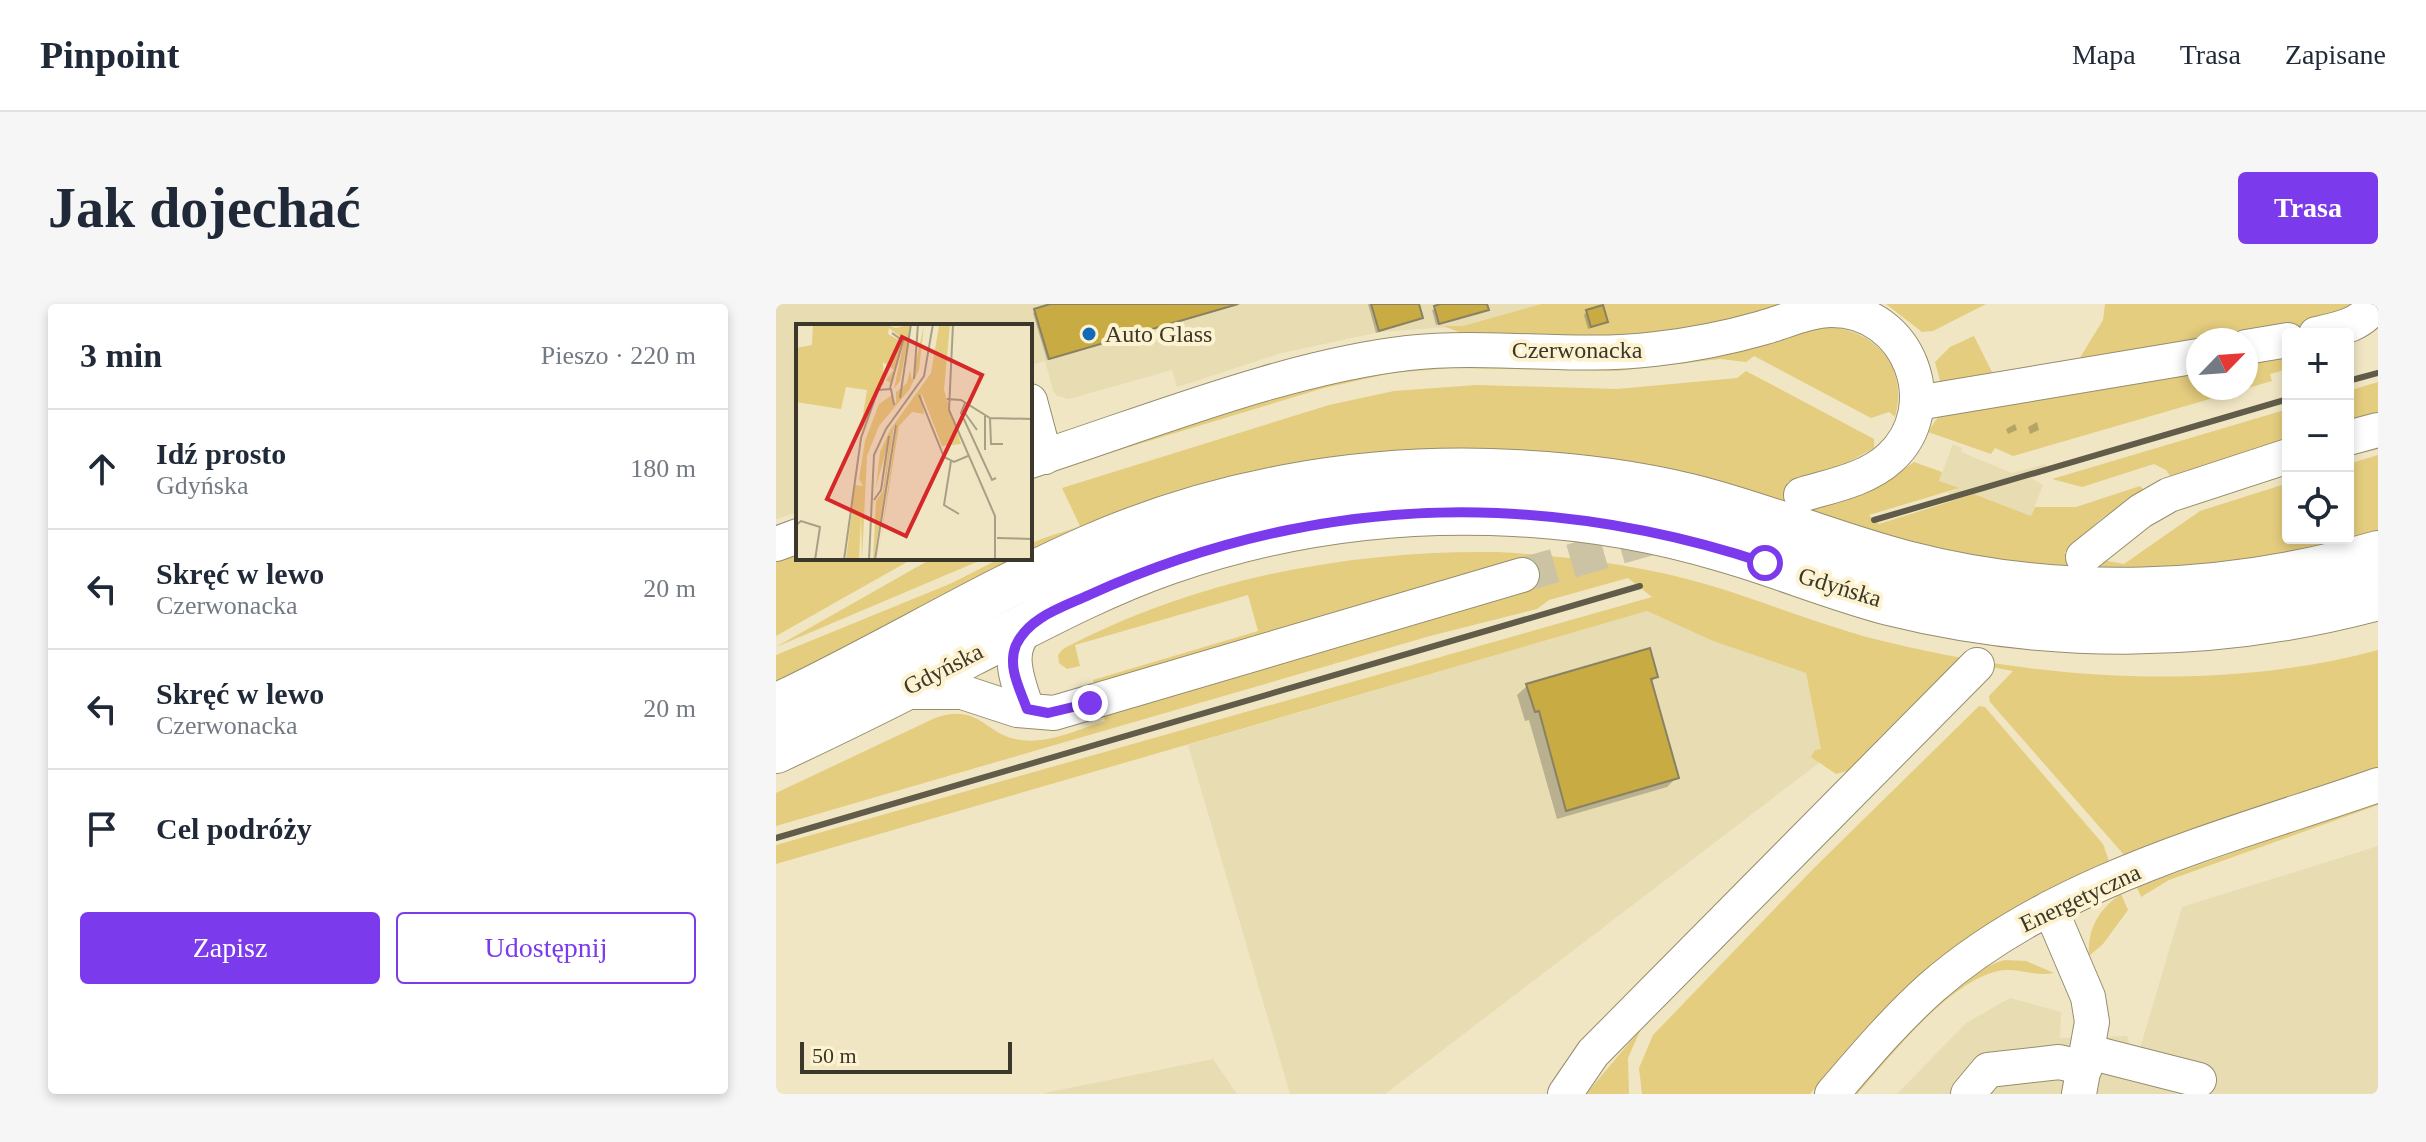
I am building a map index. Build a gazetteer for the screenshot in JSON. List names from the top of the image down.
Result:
{
  "streets": {
    "main road": ["Gdyńska"],
    "street": ["Czerwonacka", "Energetyczna"]
  },
  "places": ["Auto Glass"],
  "scale_bar": "50 m",
  "north": "top right",
  "page": {
    "header": "Pinpoint",
    "nav": ["Mapa", "Trasa", "Zapisane"],
    "buttons": [
      "Trasa",
      ["Zapisz", "Udostępnij"]
    ],
    "title": "Jak dojechać",
    "heading": ["3 min", "Pieszo · 220 m"],
    "map_buttons": ["+", "−"],
    "list": [
      ["Idź prosto", "Gdyńska", "180 m"],
      ["Skręć w lewo", "Czerwonacka", "20 m"],
      ["Skręć w lewo", "Czerwonacka", "20 m"],
      "Cel podróży"
    ],
    "scale": "50 m"
  }
}
